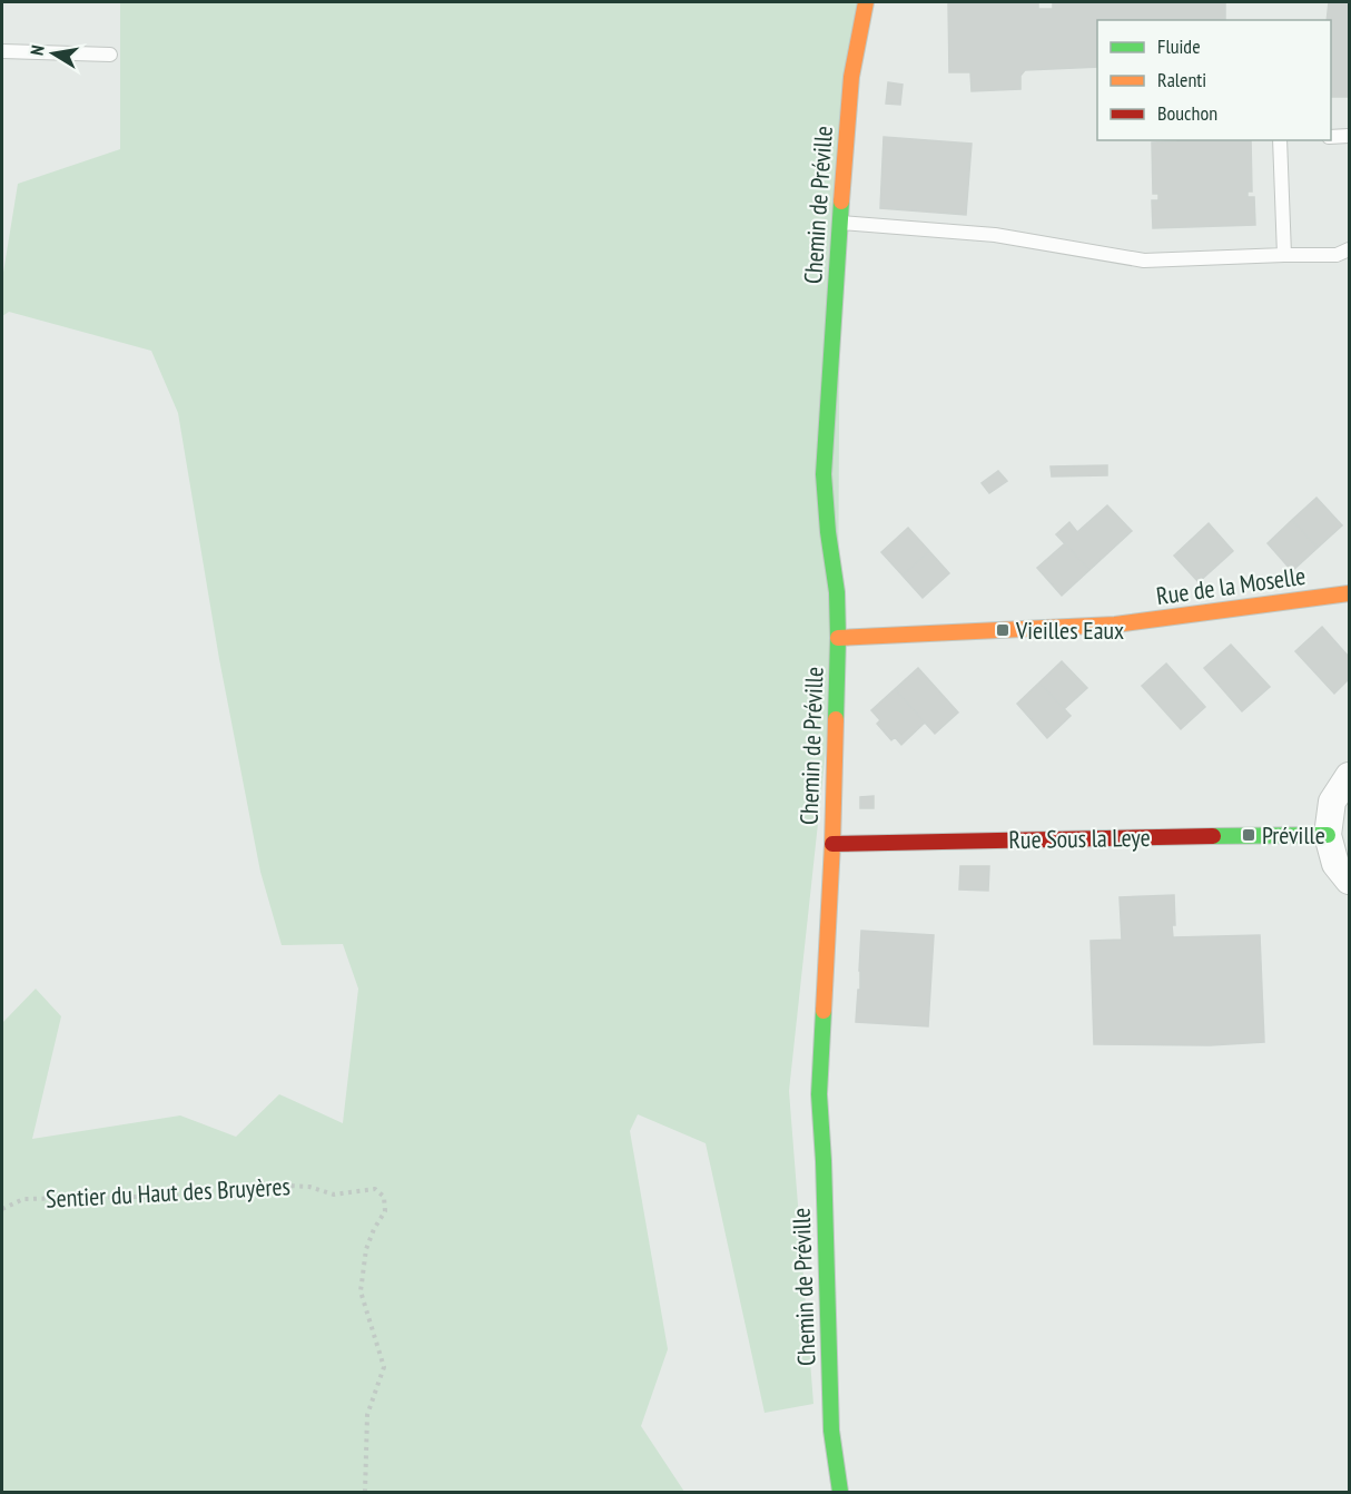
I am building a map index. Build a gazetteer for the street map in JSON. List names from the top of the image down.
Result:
{
  "streets": {
    "street": ["Chemin de Préville", "Rue de la Moselle", "Rue Sous la Leye"],
    "path": ["Sentier du Haut des Bruyères"]
  },
  "crossings": [
    ["Chemin de Préville", "Rue de la Moselle"],
    ["Chemin de Préville", "Rue Sous la Leye"]
  ],
  "places": {
    "transit": ["Vieilles Eaux", "Préville"]
  },
  "legend": ["Fluide", "Ralenti", "Bouchon"],
  "north": "left"
}
